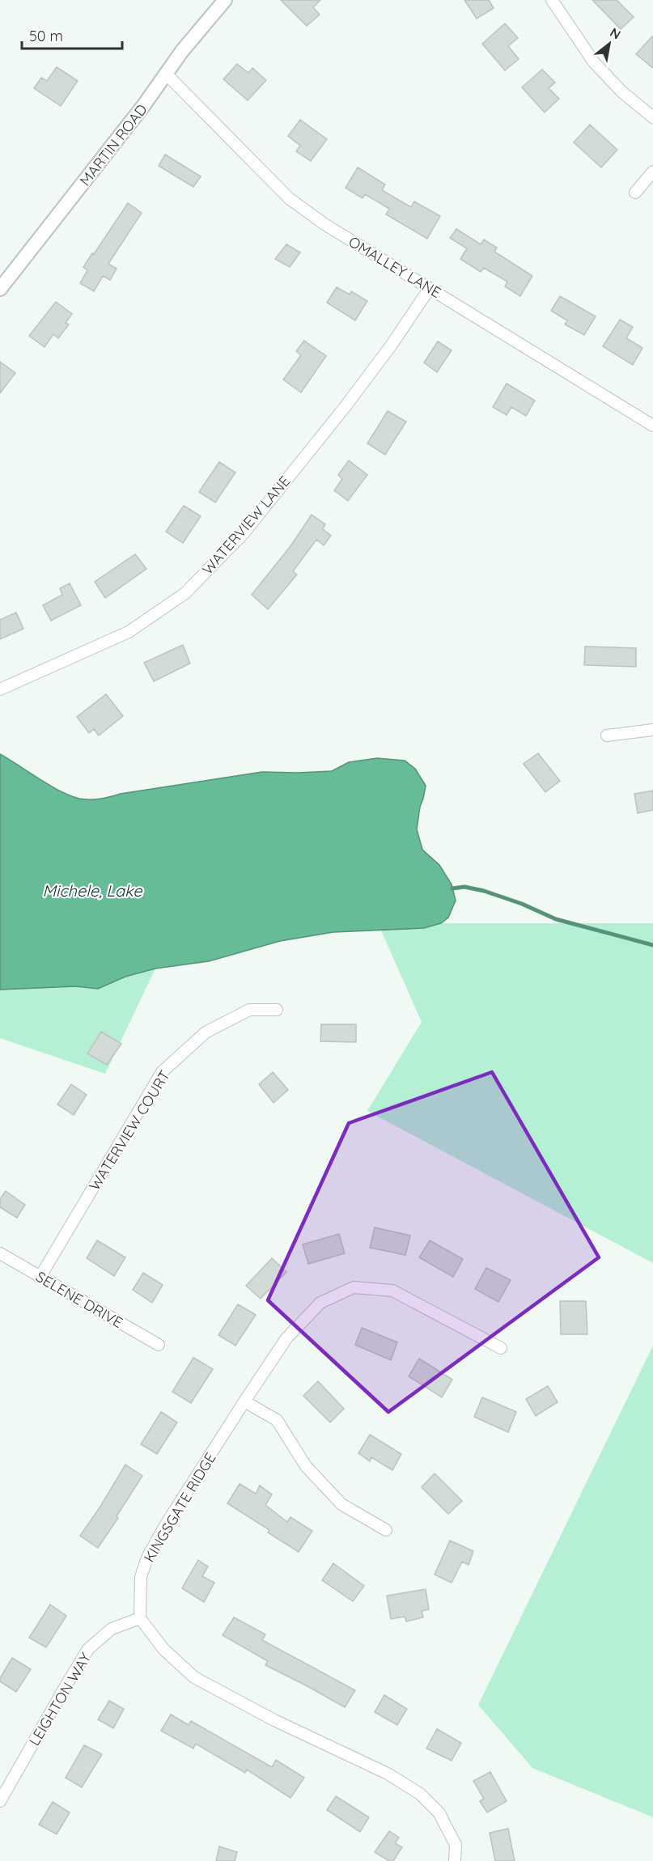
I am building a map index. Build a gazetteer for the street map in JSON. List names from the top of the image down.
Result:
{
  "streets": {
    "street": [
      "MARTIN ROAD",
      "OMALLEY LANE",
      "WATERVIEW LANE",
      "WATERVIEW COURT",
      "SELENE DRIVE",
      "KINGSGATE RIDGE",
      "LEIGHTON WAY"
    ]
  },
  "crossings": [
    ["MARTIN ROAD", "OMALLEY LANE"],
    ["OMALLEY LANE", "WATERVIEW LANE"],
    ["WATERVIEW COURT", "SELENE DRIVE"],
    ["KINGSGATE RIDGE", "LEIGHTON WAY"]
  ],
  "water": ["Michele, Lake"],
  "scale_bar": "50 m",
  "north": "top right"
}
